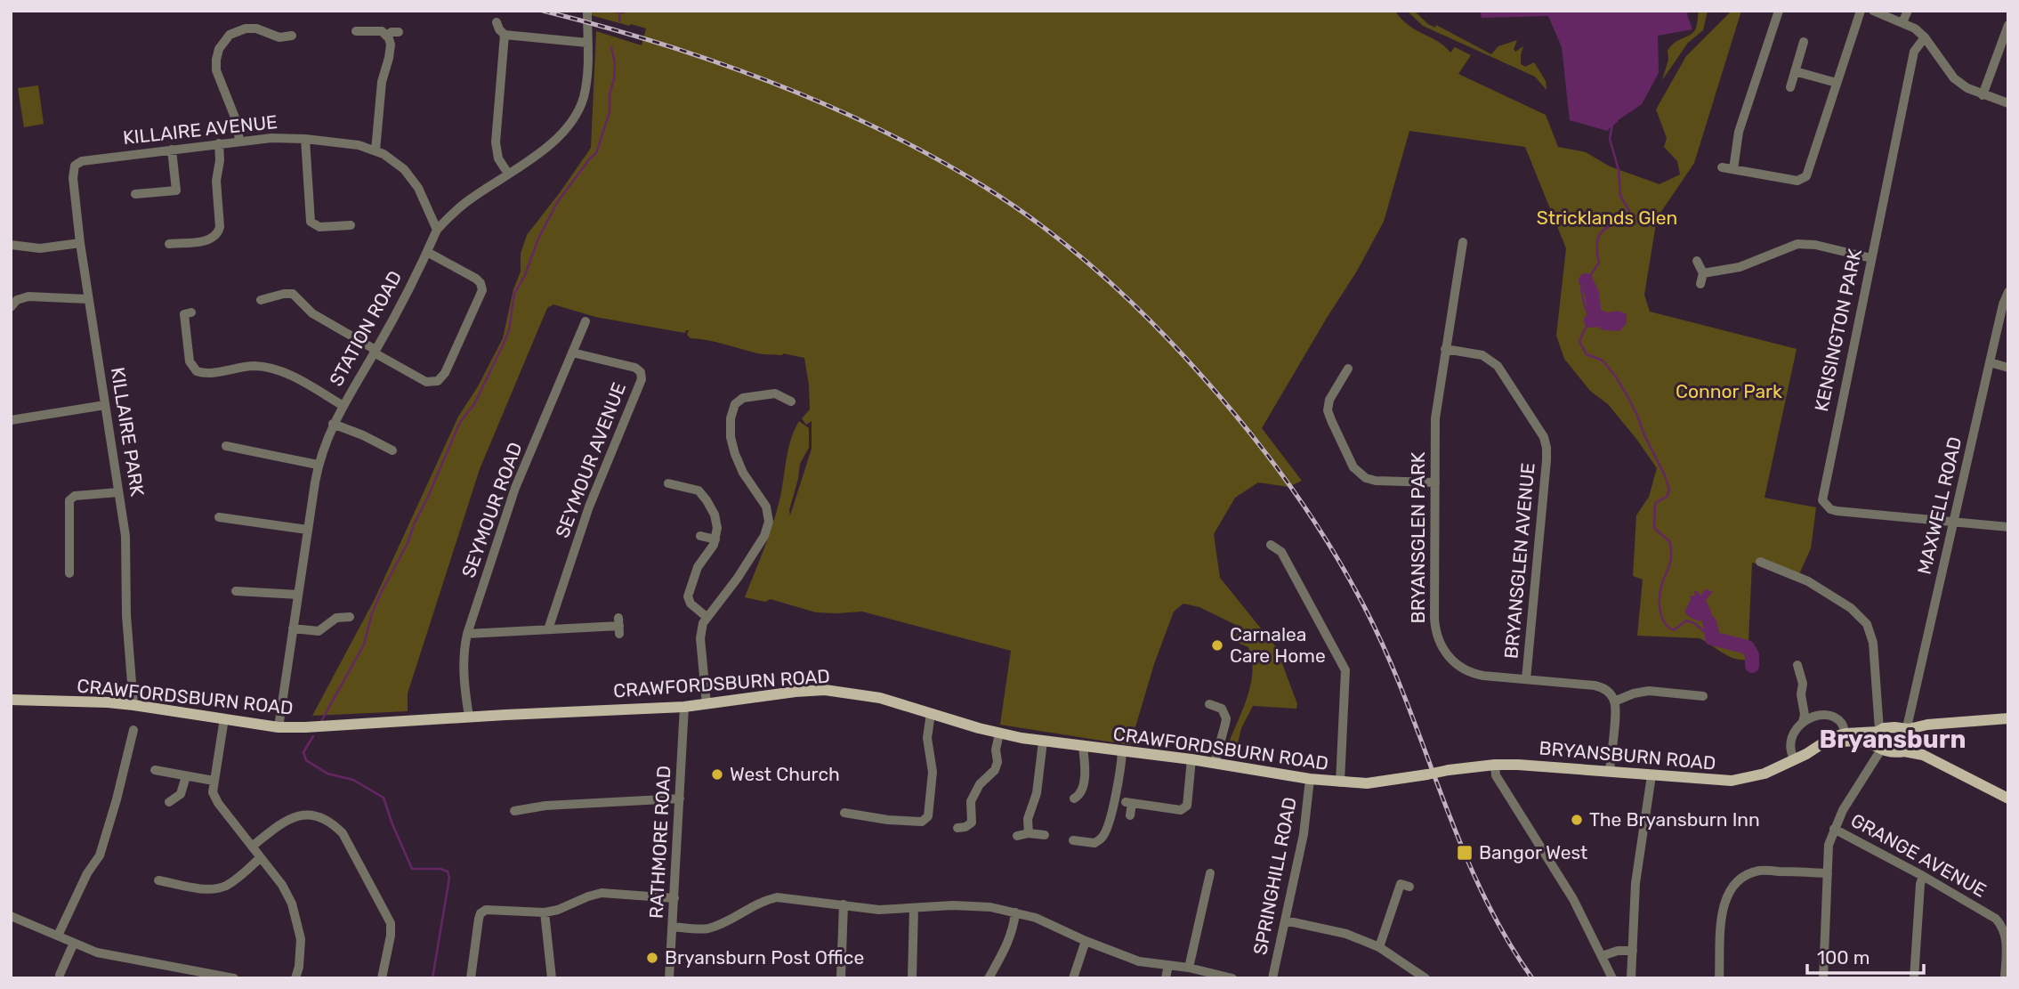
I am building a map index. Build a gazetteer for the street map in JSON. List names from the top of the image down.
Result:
{
  "streets": {
    "main road": ["CRAWFORDSBURN ROAD", "BRYANSBURN ROAD"],
    "street": [
      "KILLAIRE AVENUE",
      "STATION ROAD",
      "KENSINGTON PARK",
      "KILLAIRE PARK",
      "SEYMOUR AVENUE",
      "MAXWELL ROAD",
      "SEYMOUR ROAD",
      "BRYANSGLEN PARK",
      "BRYANSGLEN AVENUE",
      "RATHMORE ROAD",
      "GRANGE AVENUE",
      "SPRINGHILL ROAD"
    ]
  },
  "crossings": [
    ["KILLAIRE AVENUE", "STATION ROAD"],
    ["KILLAIRE AVENUE", "KILLAIRE PARK"],
    ["STATION ROAD", "CRAWFORDSBURN ROAD"],
    ["KENSINGTON PARK", "MAXWELL ROAD"],
    ["KILLAIRE PARK", "CRAWFORDSBURN ROAD"],
    ["SEYMOUR AVENUE", "SEYMOUR ROAD"],
    ["MAXWELL ROAD", "BRYANSBURN ROAD"],
    ["SEYMOUR ROAD", "CRAWFORDSBURN ROAD"],
    ["BRYANSGLEN PARK", "BRYANSGLEN AVENUE"],
    ["CRAWFORDSBURN ROAD", "BRYANSBURN ROAD"],
    ["CRAWFORDSBURN ROAD", "RATHMORE ROAD"],
    ["CRAWFORDSBURN ROAD", "SPRINGHILL ROAD"]
  ],
  "districts": ["Bryansburn"],
  "parks": ["Stricklands Glen", "Connor Park"],
  "places": {
    "other": [
      "Carnalea Care Home",
      "West Church",
      "The Bryansburn Inn",
      "Bryansburn Post Office"
    ],
    "transit": ["Bangor West"]
  },
  "scale_bar": "100 m"
}
